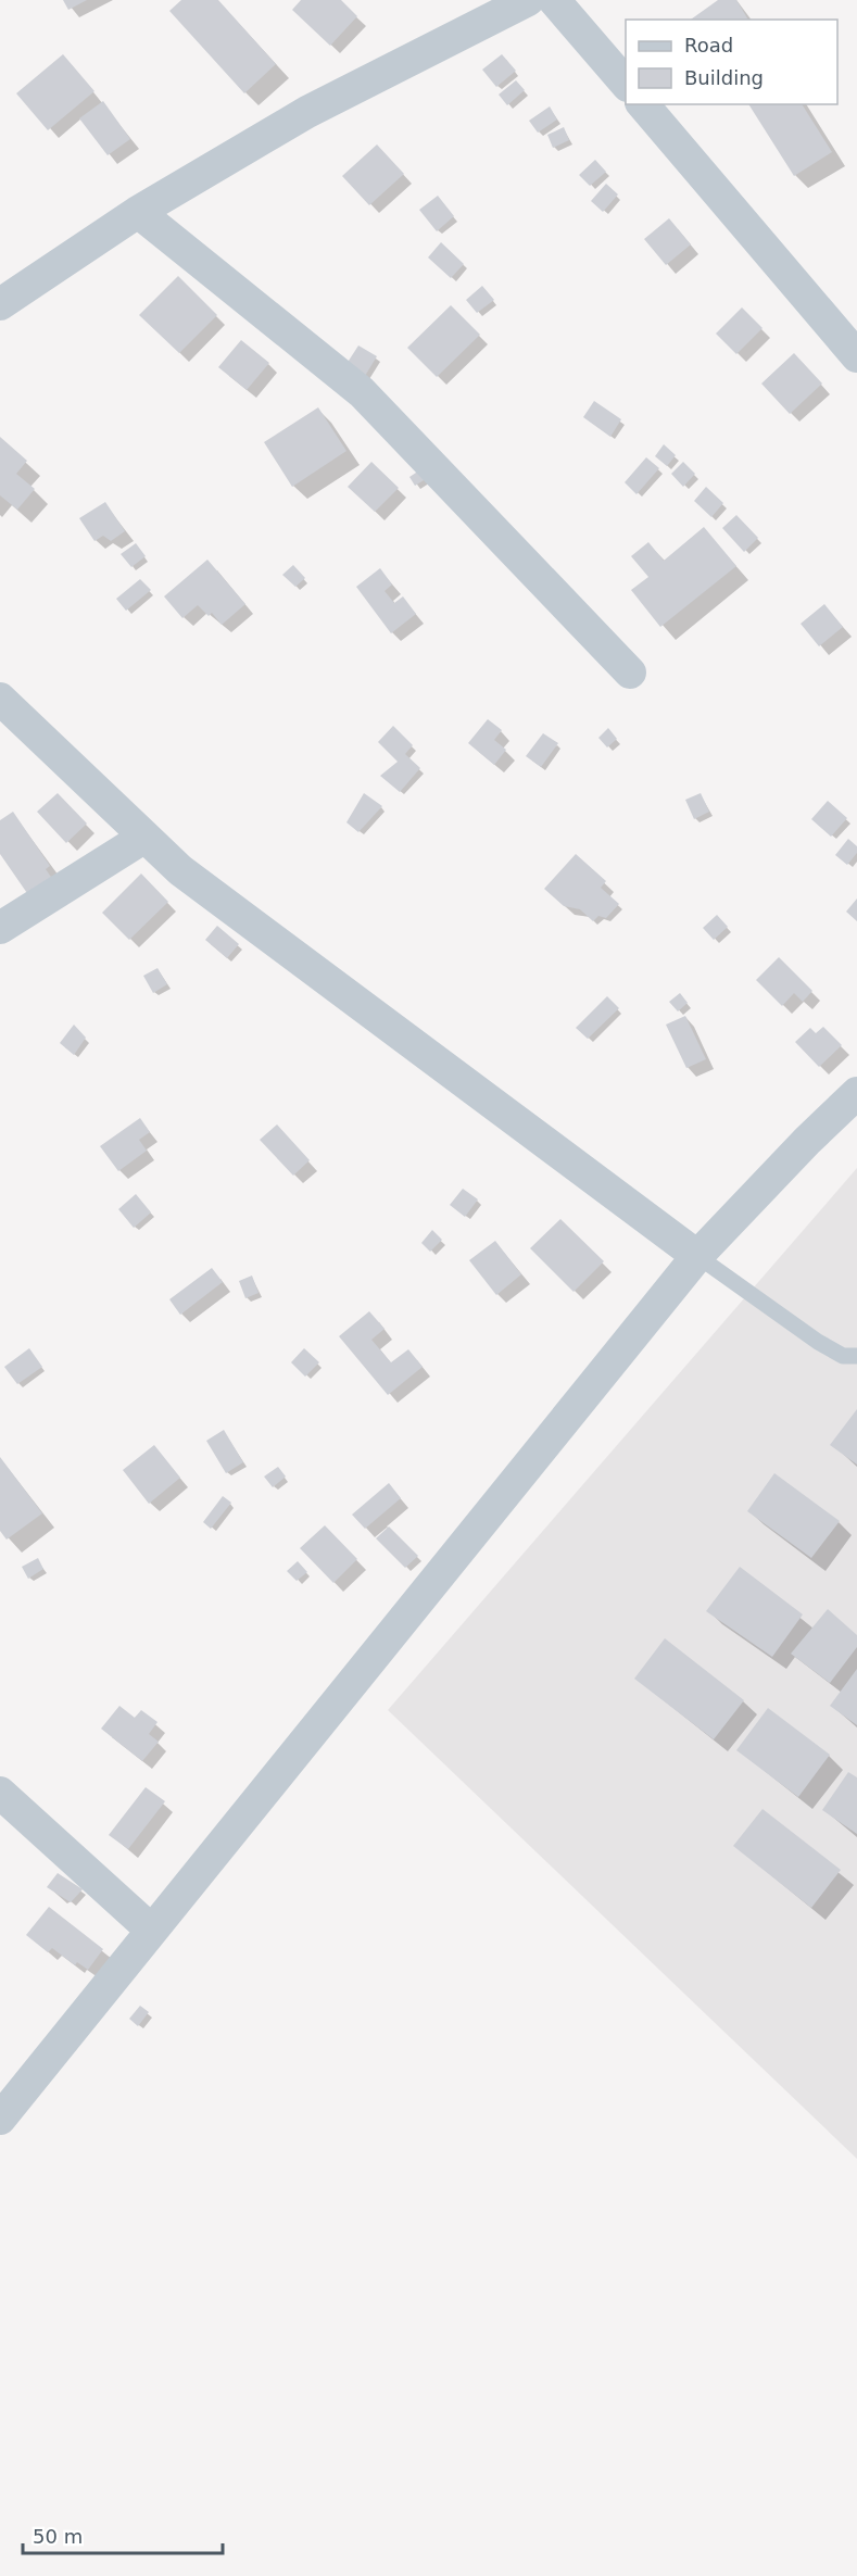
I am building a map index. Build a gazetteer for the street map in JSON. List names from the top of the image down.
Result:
{
  "legend": ["Road", "Building"],
  "scale_bar": "50 m"
}
